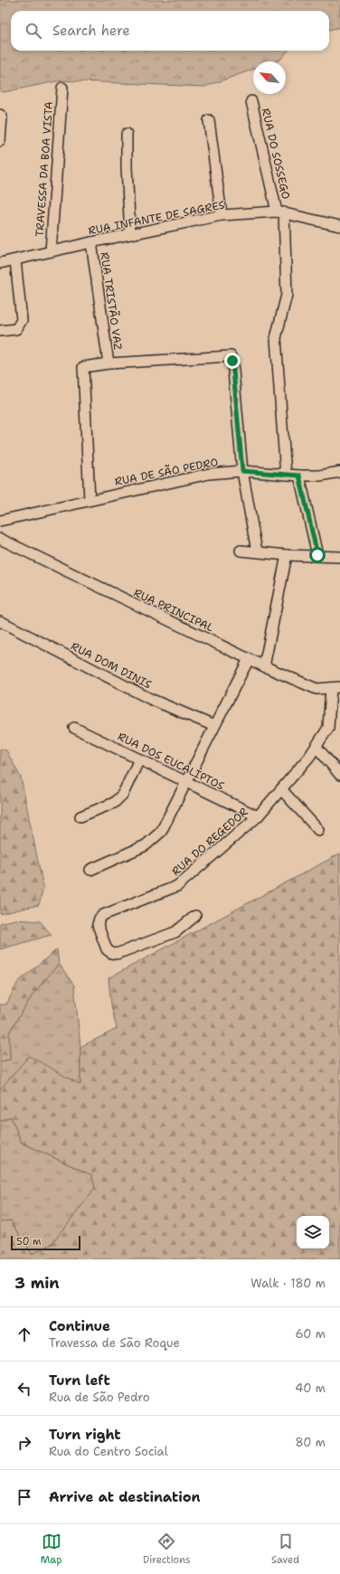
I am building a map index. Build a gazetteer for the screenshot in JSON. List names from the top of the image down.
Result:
{
  "streets": {
    "street": [
      "RUA DO SOSSEGO",
      "TRAVESSA DA BOA VISTA",
      "RUA INFANTE DE SAGRES",
      "RUA TRISTÃO VAZ",
      "RUA DE SÃO PEDRO",
      "RUA PRINCIPAL",
      "RUA DOM DINIS",
      "RUA DOS EUCALIPTOS",
      "RUA DO REGEDOR"
    ]
  },
  "crossings": [
    ["RUA DO SOSSEGO", "RUA INFANTE DE SAGRES"],
    ["RUA DO SOSSEGO", "RUA DE SÃO PEDRO"],
    ["TRAVESSA DA BOA VISTA", "RUA INFANTE DE SAGRES"],
    ["RUA INFANTE DE SAGRES", "RUA TRISTÃO VAZ"],
    ["RUA PRINCIPAL", "RUA DO REGEDOR"],
    ["RUA DOS EUCALIPTOS", "RUA DO REGEDOR"]
  ],
  "scale_bar": "50 m",
  "north": "top left",
  "page": {
    "search": "Search here",
    "scale": "50 m",
    "heading": ["3 min", "Walk · 180 m"],
    "list": [
      ["Continue", "Travessa de São Roque", "60 m"],
      ["Turn left", "Rua de São Pedro", "40 m"],
      ["Turn right", "Rua do Centro Social", "80 m"],
      "Arrive at destination"
    ],
    "nav": ["Map", "Directions", "Saved"]
  }
}
